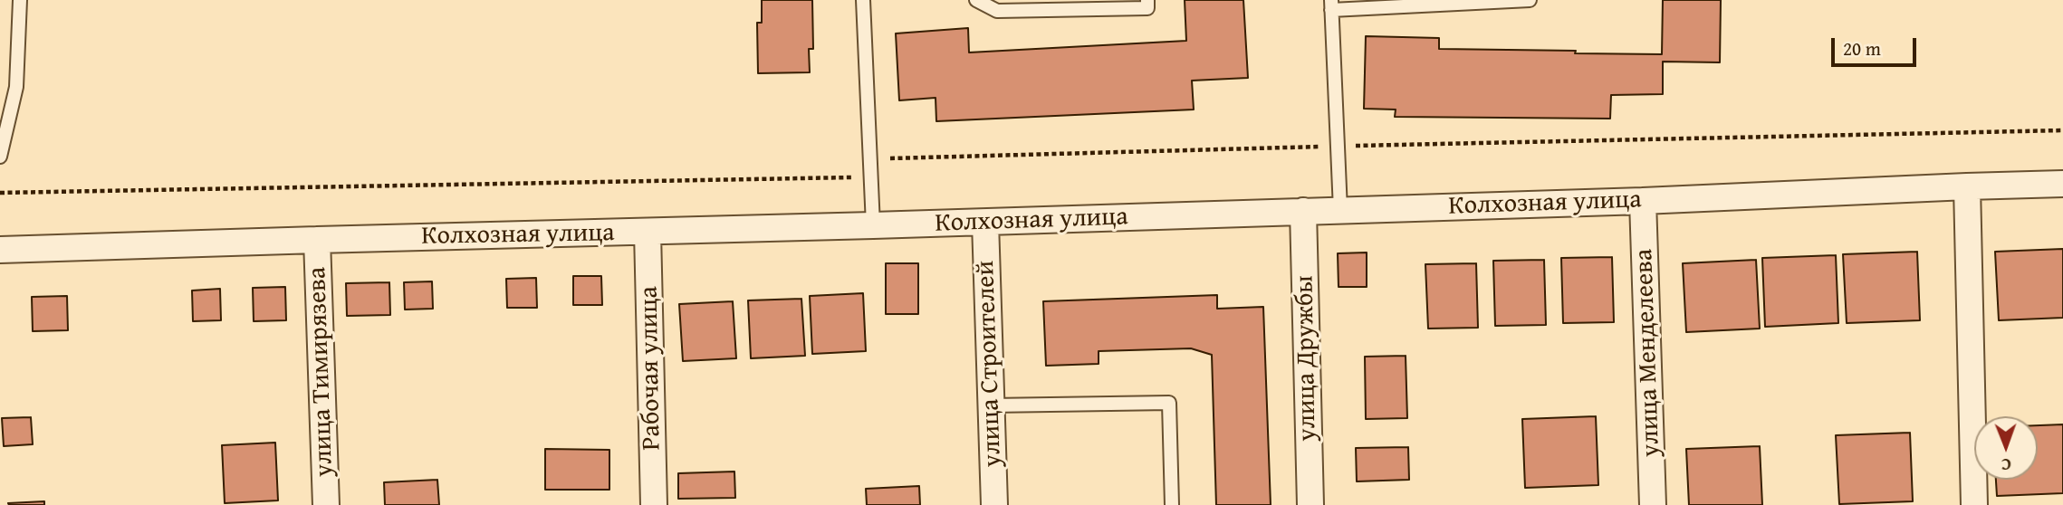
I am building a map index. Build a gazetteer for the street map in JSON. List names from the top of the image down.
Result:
{
  "streets": {
    "street": [
      "Колхозная улица",
      "улица Менделеева",
      "улица Дружбы",
      "улица Строителей",
      "Рабочая улица",
      "улица Тимирязева"
    ]
  },
  "crossings": [
    ["Колхозная улица", "улица Менделеева"],
    ["Колхозная улица", "улица Дружбы"],
    ["Колхозная улица", "улица Строителей"],
    ["Колхозная улица", "Рабочая улица"],
    ["Колхозная улица", "улица Тимирязева"]
  ],
  "scale_bar": "20 m",
  "north": "bottom"
}
